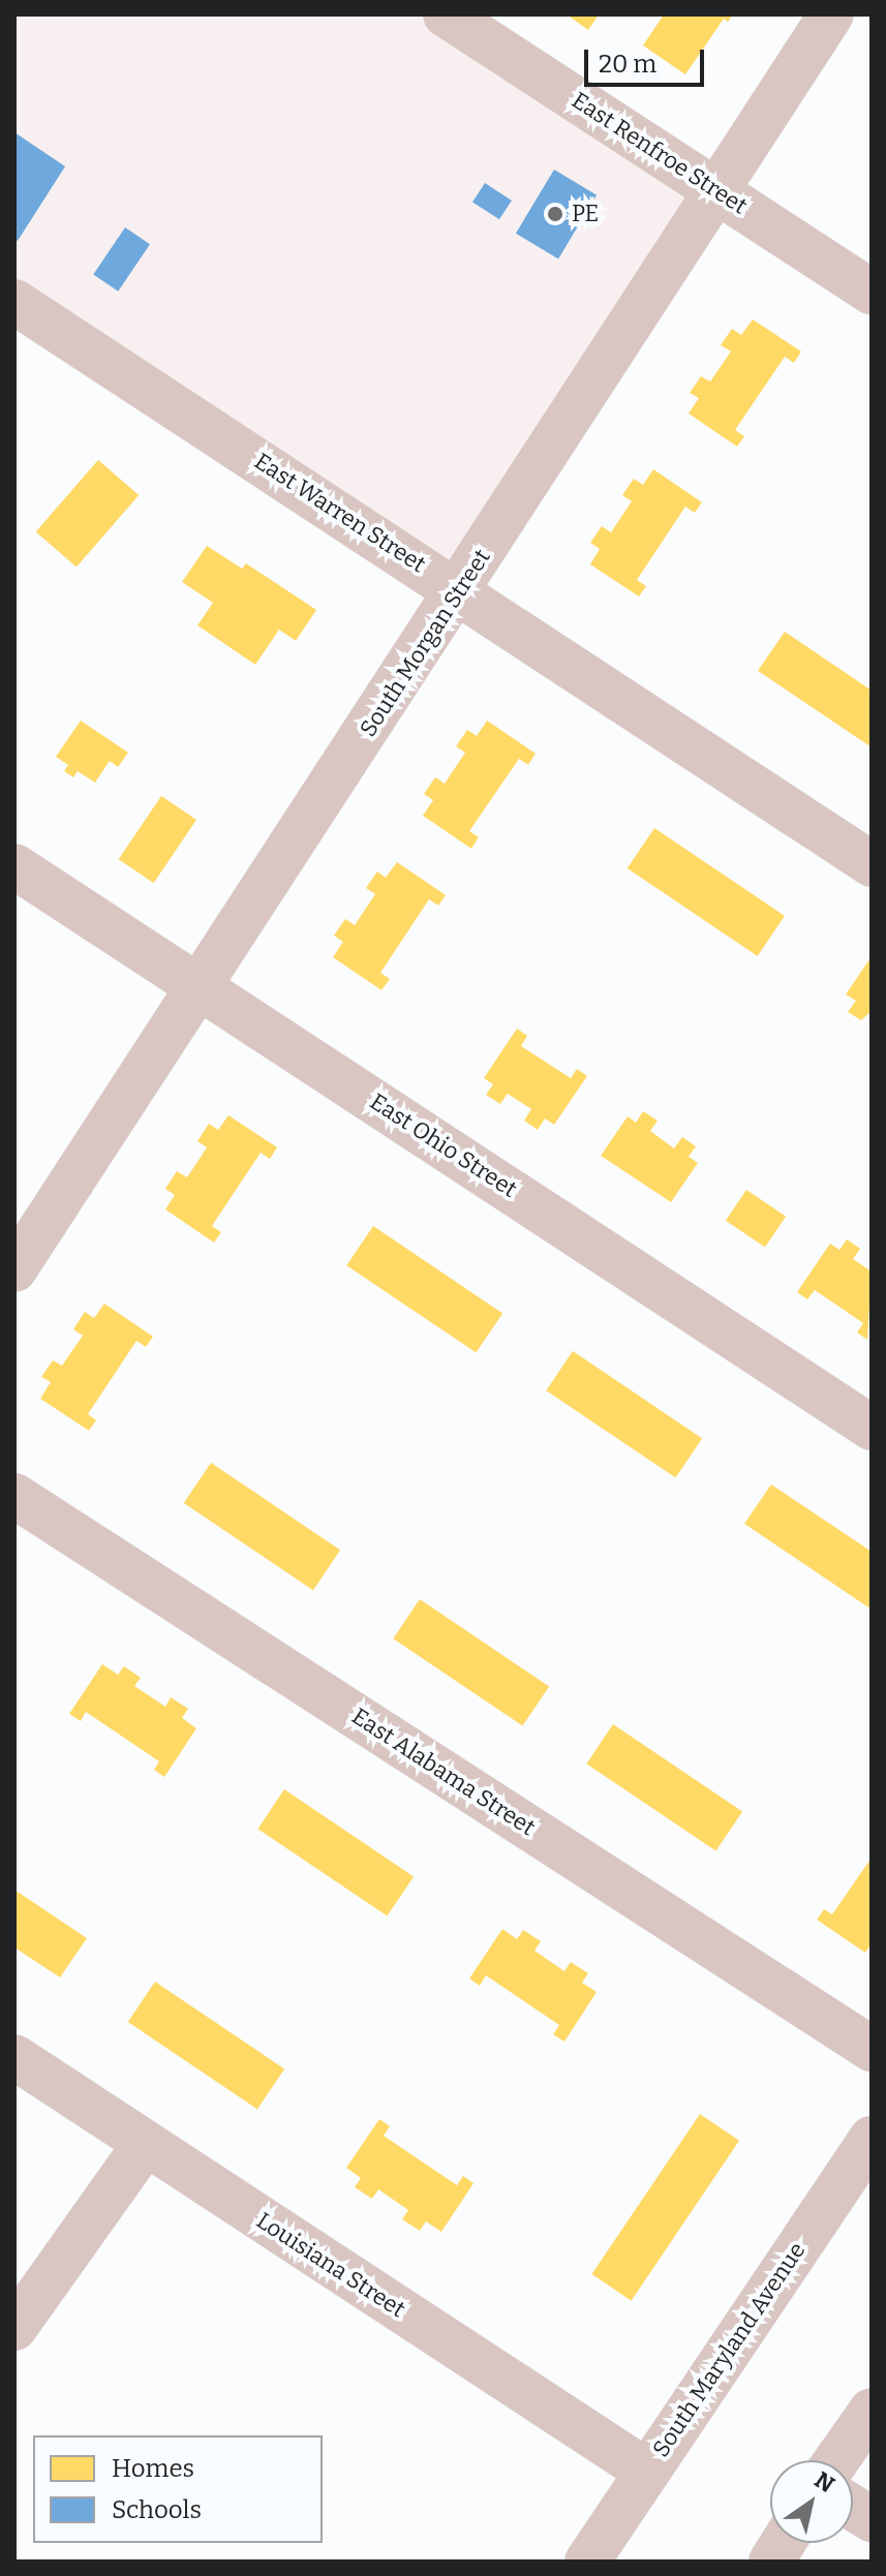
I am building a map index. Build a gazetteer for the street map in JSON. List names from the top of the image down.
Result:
{
  "streets": {
    "street": [
      "East Renfroe Street",
      "East Warren Street",
      "South Morgan Street",
      "East Ohio Street",
      "East Alabama Street",
      "Louisiana Street",
      "South Maryland Avenue"
    ]
  },
  "crossings": [
    ["East Renfroe Street", "South Morgan Street"],
    ["East Warren Street", "South Morgan Street"],
    ["South Morgan Street", "East Ohio Street"],
    ["Louisiana Street", "South Maryland Avenue"]
  ],
  "places": ["PE"],
  "legend": ["Homes", "Schools"],
  "scale_bar": "20 m",
  "north": "top right"
}
